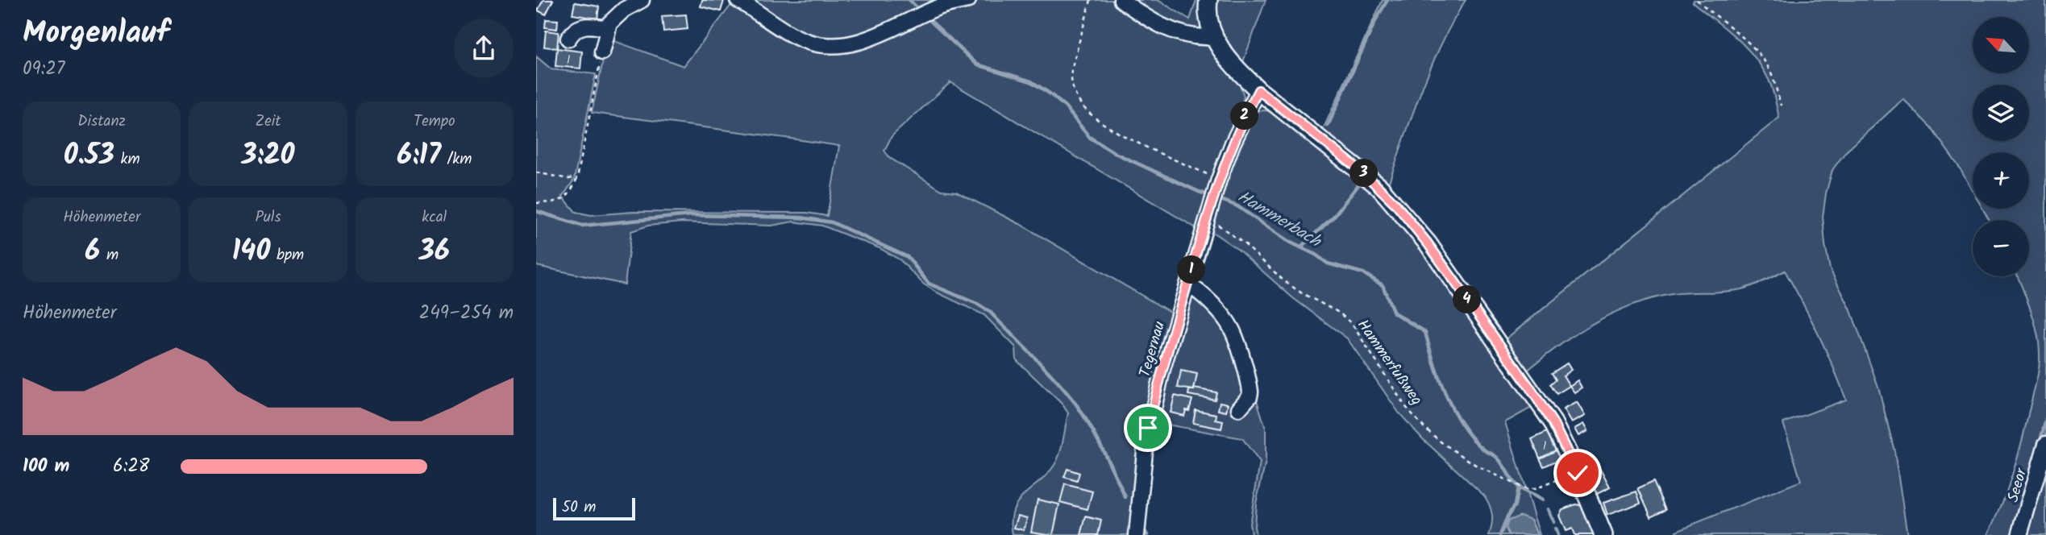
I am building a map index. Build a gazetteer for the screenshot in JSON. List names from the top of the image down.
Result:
{
  "streets": {
    "street": ["Tegernau", "Seeor"],
    "path": ["Hammerfußweg"]
  },
  "crossings": [
    ["Tegernau", "Hammerfußweg"]
  ],
  "water": ["Hammerbach"],
  "house_numbers": ["1", "1"],
  "scale_bar": "50 m",
  "north": "top left",
  "page": {
    "heading": ["Morgenlauf", "09:27"],
    "map_buttons": ["+", "−"],
    "stats": [
      ["Distanz", "0.53 km"],
      ["Zeit", "3:20"],
      ["Tempo", "6:17 /km"],
      ["Höhenmeter", "6 m"],
      ["Puls", "140 bpm"],
      ["kcal", "36"]
    ],
    "pins": [
      "2",
      "3",
      "1",
      "4"
    ],
    "chart": ["Höhenmeter", "249–254 m"],
    "list": [
      {
        "name": "100 m",
        "note": "6:28"
      }
    ],
    "scale": "50 m"
  }
}
